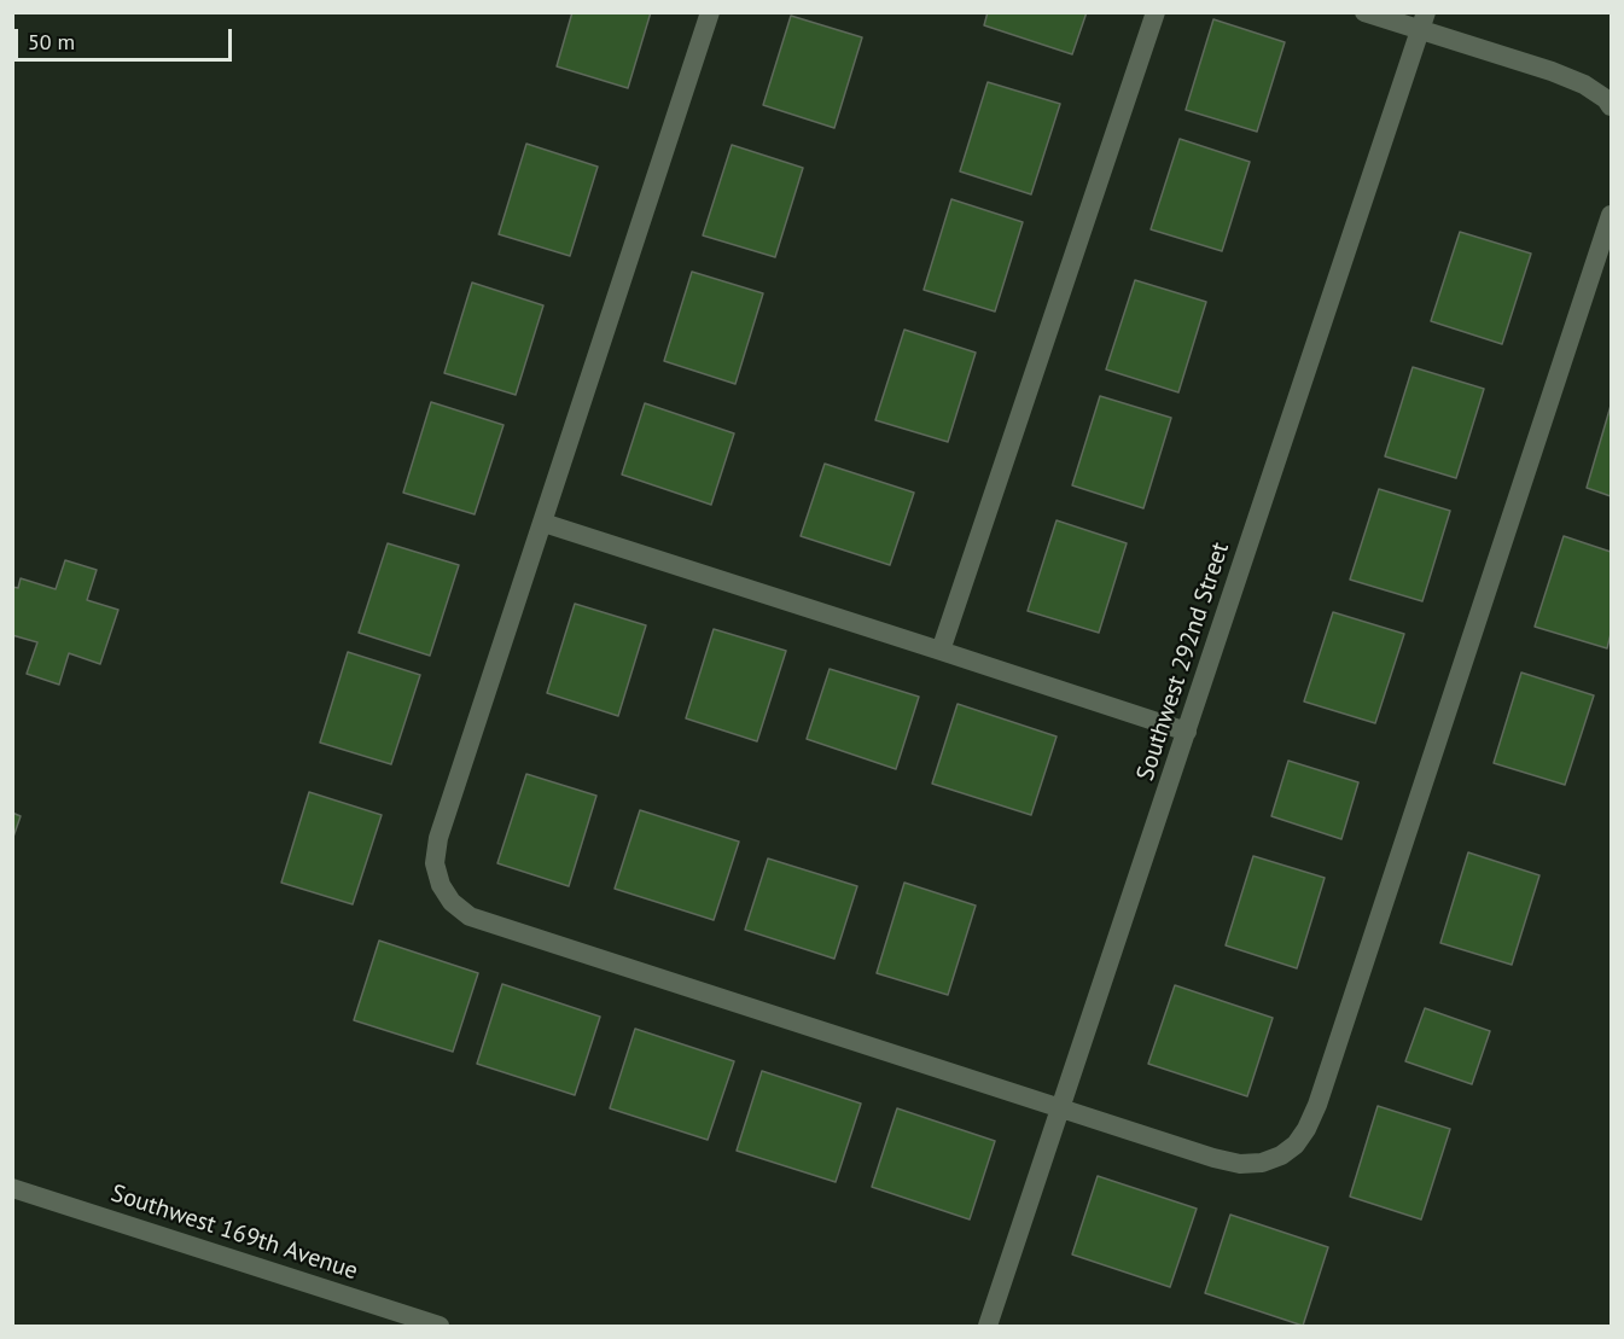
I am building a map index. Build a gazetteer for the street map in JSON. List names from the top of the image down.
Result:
{
  "streets": {
    "street": ["Southwest 292nd Street", "Southwest 169th Avenue"]
  },
  "scale_bar": "50 m"
}
